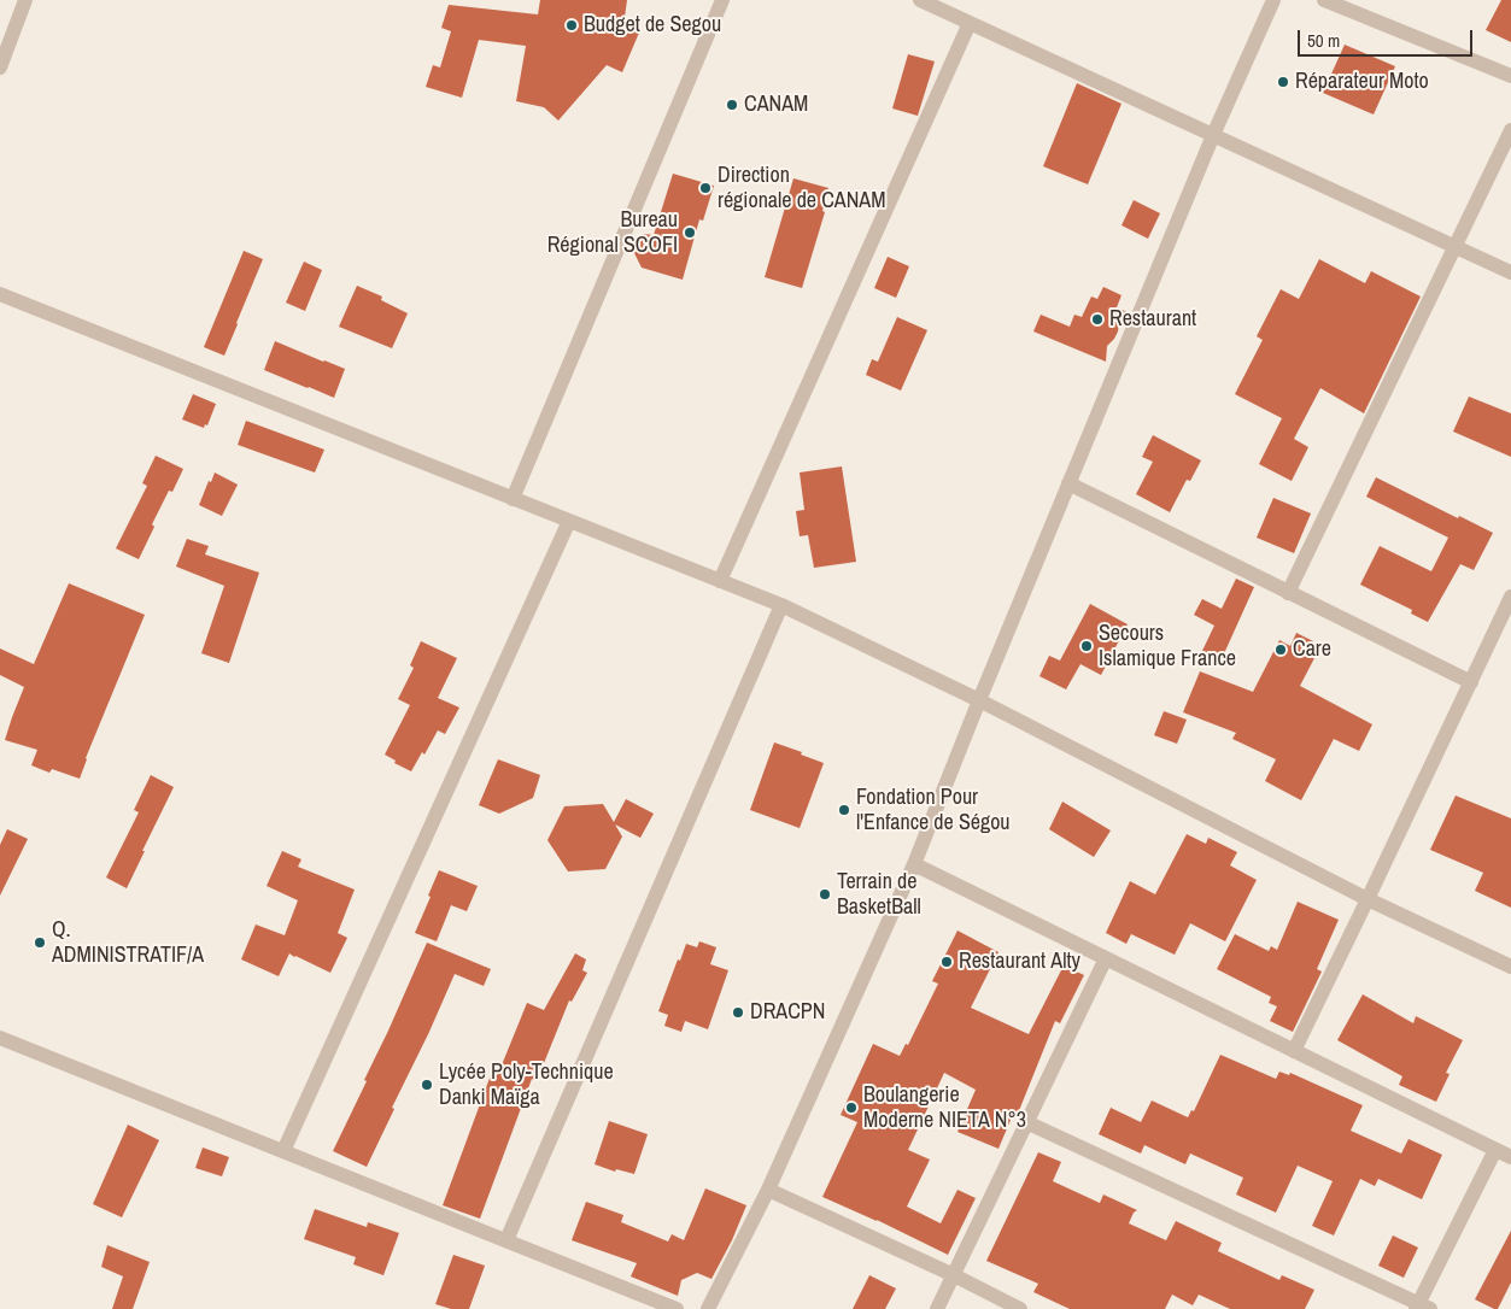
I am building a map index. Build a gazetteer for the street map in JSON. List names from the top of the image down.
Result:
{
  "places": [
    "Budget de Segou",
    "Réparateur Moto",
    "CANAM",
    "Direction régionale de CANAM",
    "Bureau Régional SCOFI",
    "Restaurant",
    "Secours Islamique France",
    "Care",
    "Fondation Pour l'Enfance de Ségou",
    "Terrain de BasketBall",
    "Q. ADMINISTRATIF/A",
    "Restaurant Alty",
    "DRACPN",
    "Lycée Poly-Technique Danki Maïga",
    "Boulangerie Moderne NIETA N°3"
  ],
  "scale_bar": "50 m"
}
